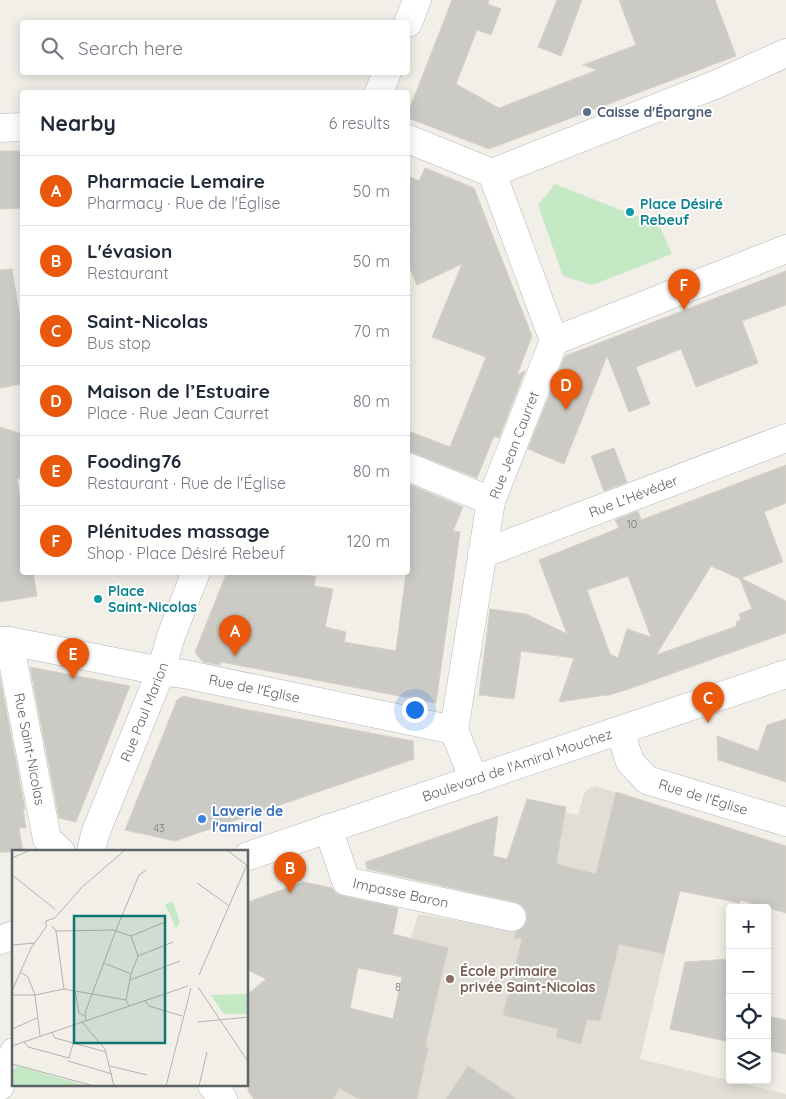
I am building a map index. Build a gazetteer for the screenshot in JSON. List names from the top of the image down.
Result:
{
  "streets": {
    "street": [
      "Rue Jean Caurret",
      "Rue L'Hévéder",
      "Rue de l'Église",
      "Rue Paul Marion",
      "Rue Saint-Nicolas",
      "Boulevard de l'Amiral Mouchez",
      "Impasse Baron"
    ]
  },
  "crossings": [
    ["Rue Jean Caurret", "Rue L'Hévéder"],
    ["Rue Jean Caurret", "Rue de l'Église"],
    ["Rue de l'Église", "Rue Paul Marion"],
    ["Rue de l'Église", "Rue Saint-Nicolas"],
    ["Rue de l'Église", "Boulevard de l'Amiral Mouchez"],
    ["Boulevard de l'Amiral Mouchez", "Impasse Baron"]
  ],
  "places": [
    "Caisse d'Épargne",
    "Place Désiré Rebeuf",
    "Place Saint-Nicolas",
    "Laverie de l'amiral",
    "École primaire privée Saint-Nicolas"
  ],
  "house_numbers": ["10", "43", "8"],
  "page": {
    "search": "Search here",
    "heading": ["Nearby", "6 results"],
    "list": [
      {
        "mark": "A",
        "name": "Pharmacie Lemaire",
        "note": "Pharmacy · Rue de l'Église",
        "value": "50 m"
      },
      {
        "mark": "B",
        "name": "L'évasion",
        "note": "Restaurant",
        "value": "50 m"
      },
      {
        "mark": "C",
        "name": "Saint-Nicolas",
        "note": "Bus stop",
        "value": "70 m"
      },
      {
        "mark": "D",
        "name": "Maison de l’Estuaire",
        "note": "Place · Rue Jean Caurret",
        "value": "80 m"
      },
      {
        "mark": "E",
        "name": "Fooding76",
        "note": "Restaurant · Rue de l'Église",
        "value": "80 m"
      },
      {
        "mark": "F",
        "name": "Plénitudes massage",
        "note": "Shop · Place Désiré Rebeuf",
        "value": "120 m"
      }
    ],
    "pins": [
      "F",
      "D",
      "A",
      "E",
      "C",
      "B"
    ],
    "map_buttons": ["+", "−"]
  }
}
